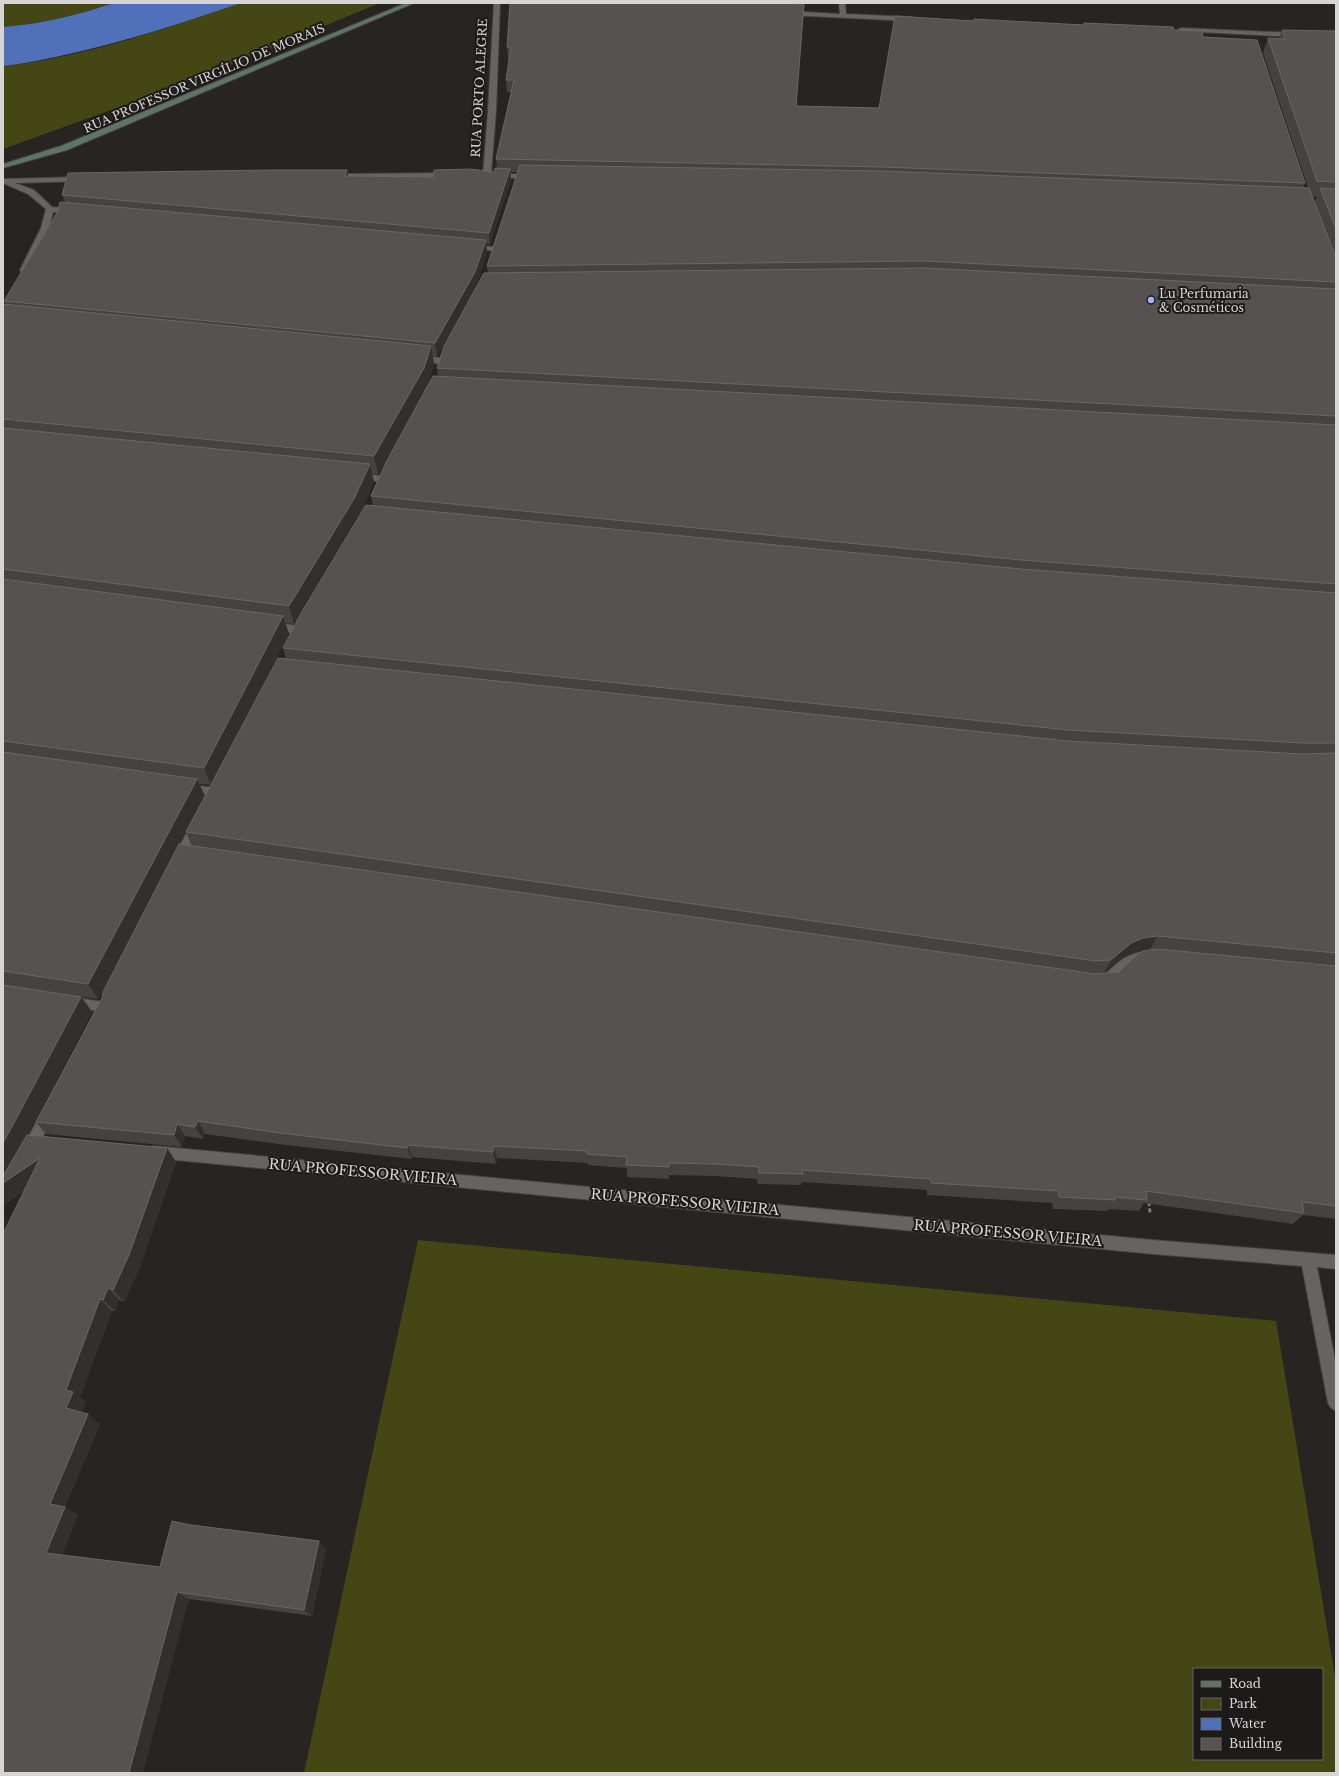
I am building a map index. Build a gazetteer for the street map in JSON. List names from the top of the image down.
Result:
{
  "streets": {
    "main road": ["RUA PROFESSOR VIRGÍLIO DE MORAIS"],
    "street": ["RUA PORTO ALEGRE", "RUA PROFESSOR VIEIRA"]
  },
  "places": ["Lu Perfumaria & Cosméticos"],
  "legend": [
    "Road",
    "Park",
    "Water",
    "Building"
  ]
}
